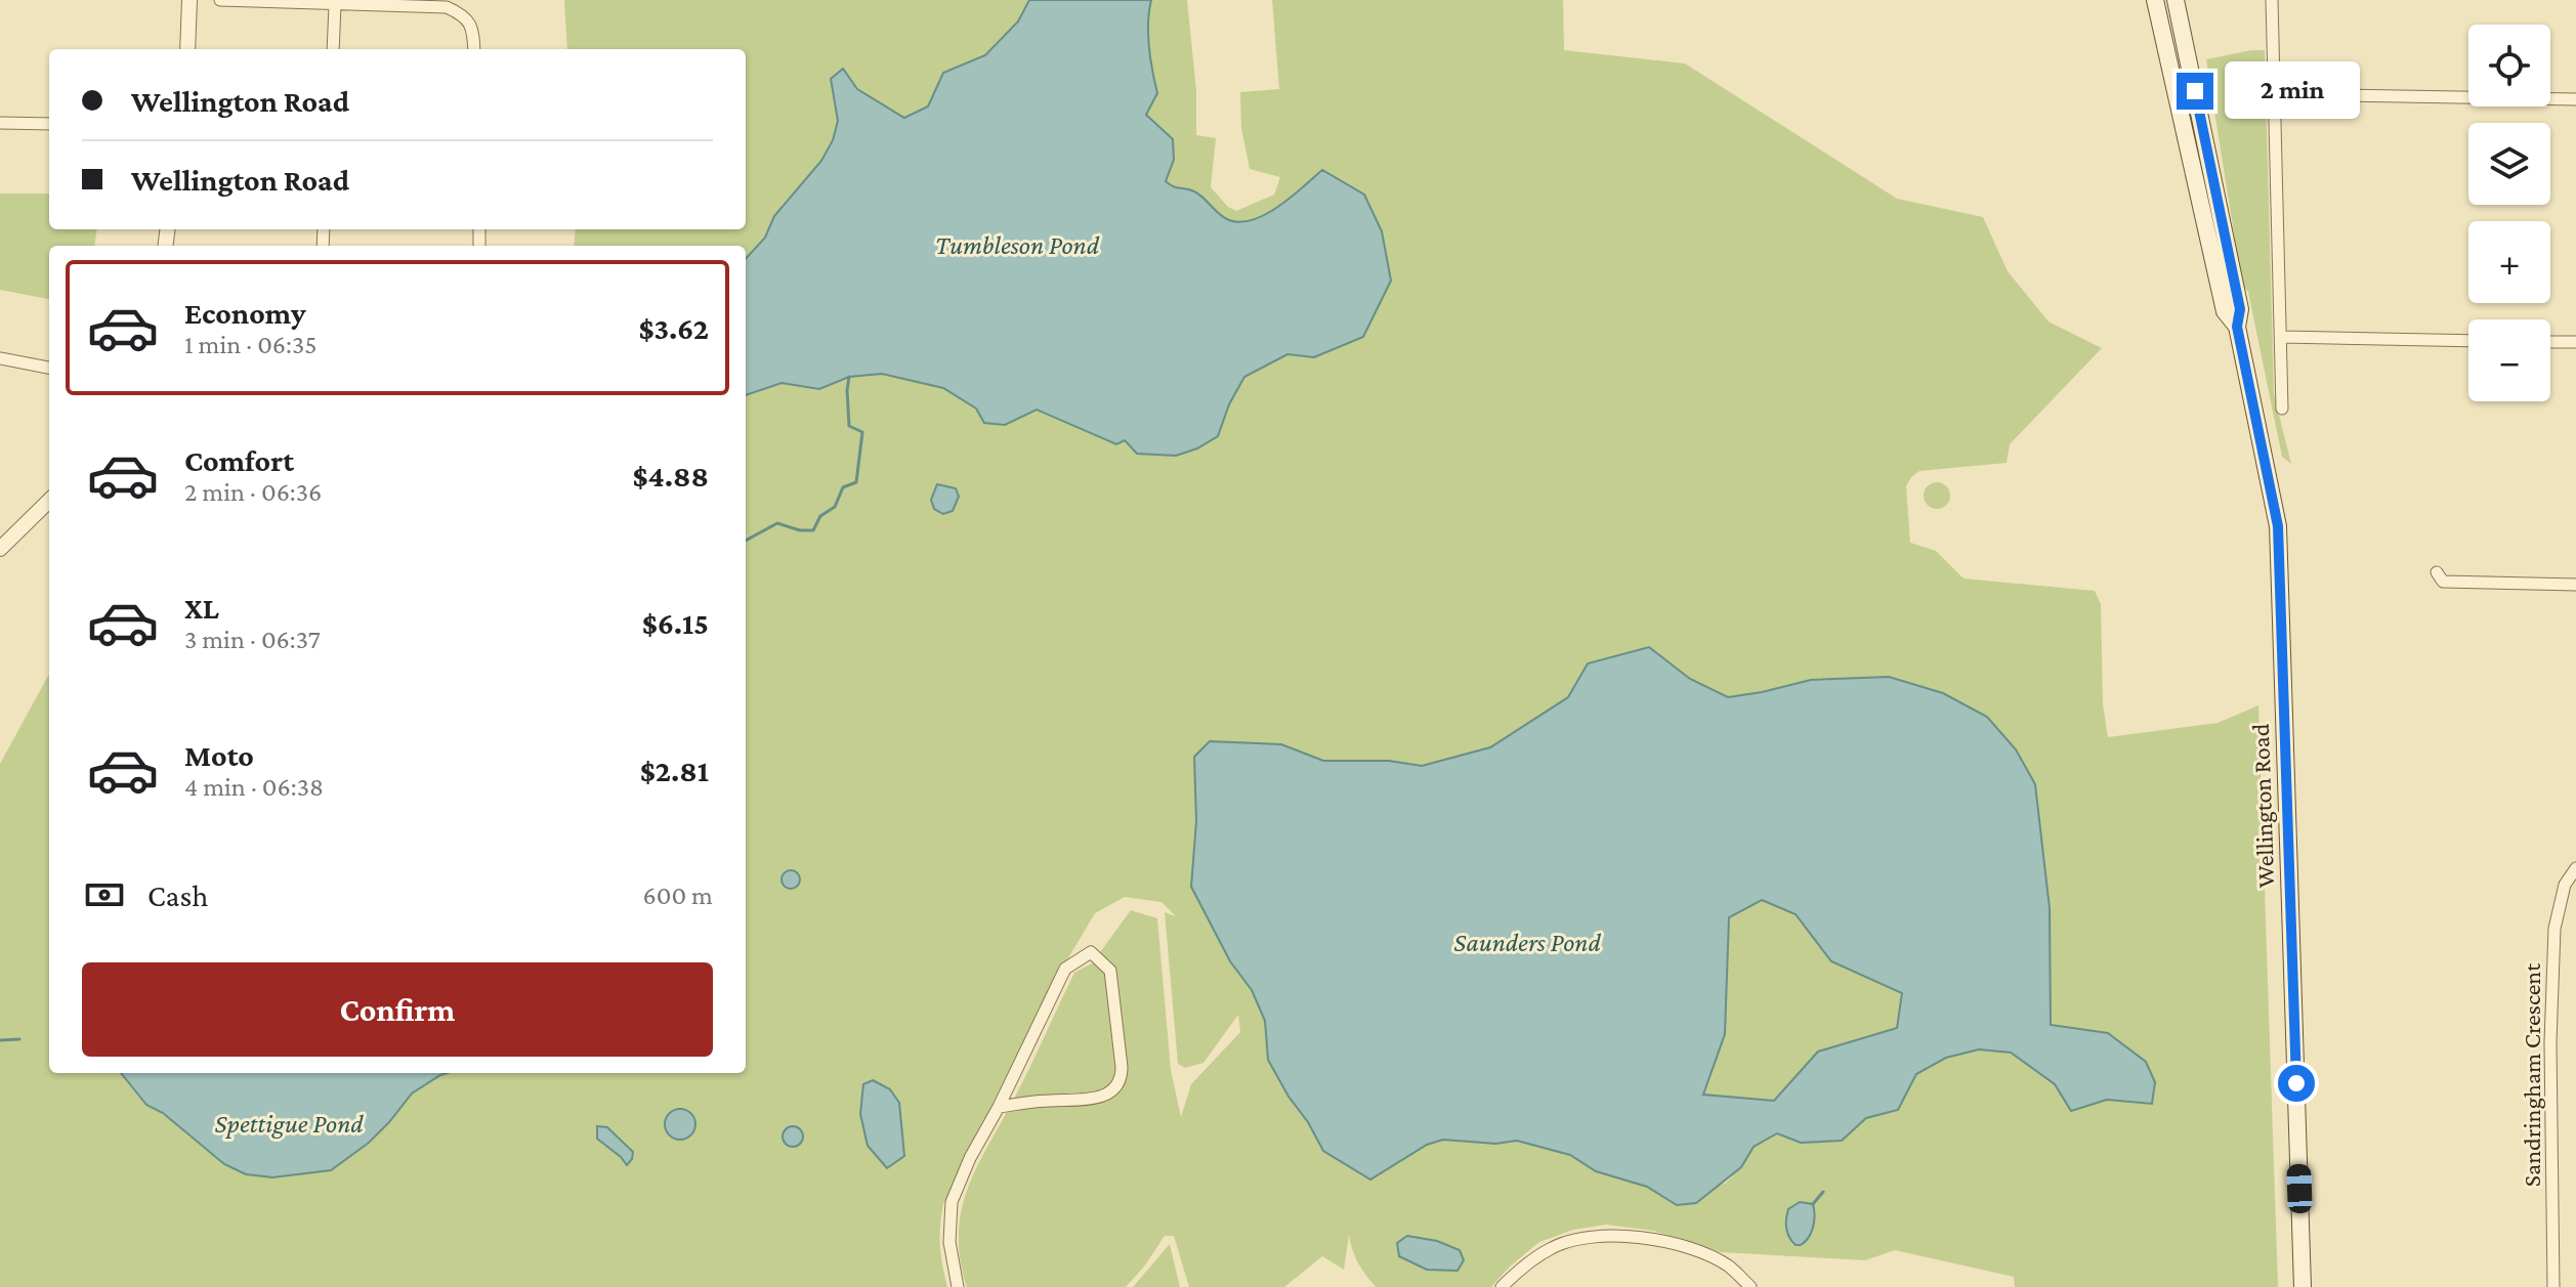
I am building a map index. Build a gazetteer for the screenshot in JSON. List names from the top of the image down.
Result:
{
  "streets": {
    "main road": ["Wellington Road"],
    "street": ["Sandringham Crescent"]
  },
  "water": ["Tumbleson Pond", "Saunders Pond", "Spettigue Pond"],
  "page": {
    "map_buttons": ["+", "−"],
    "banner": ["Wellington Road", "Wellington Road"],
    "bubble": "2 min",
    "list": [
      {
        "name": "Economy",
        "note": "1 min · 06:35",
        "value": "$3.62"
      },
      {
        "name": "Comfort",
        "note": "2 min · 06:36",
        "value": "$4.88"
      },
      {
        "name": "XL",
        "note": "3 min · 06:37",
        "value": "$6.15"
      },
      {
        "name": "Moto",
        "note": "4 min · 06:38",
        "value": "$2.81"
      }
    ],
    "pay": ["Cash", "600 m"],
    "buttons": "Confirm"
  }
}
